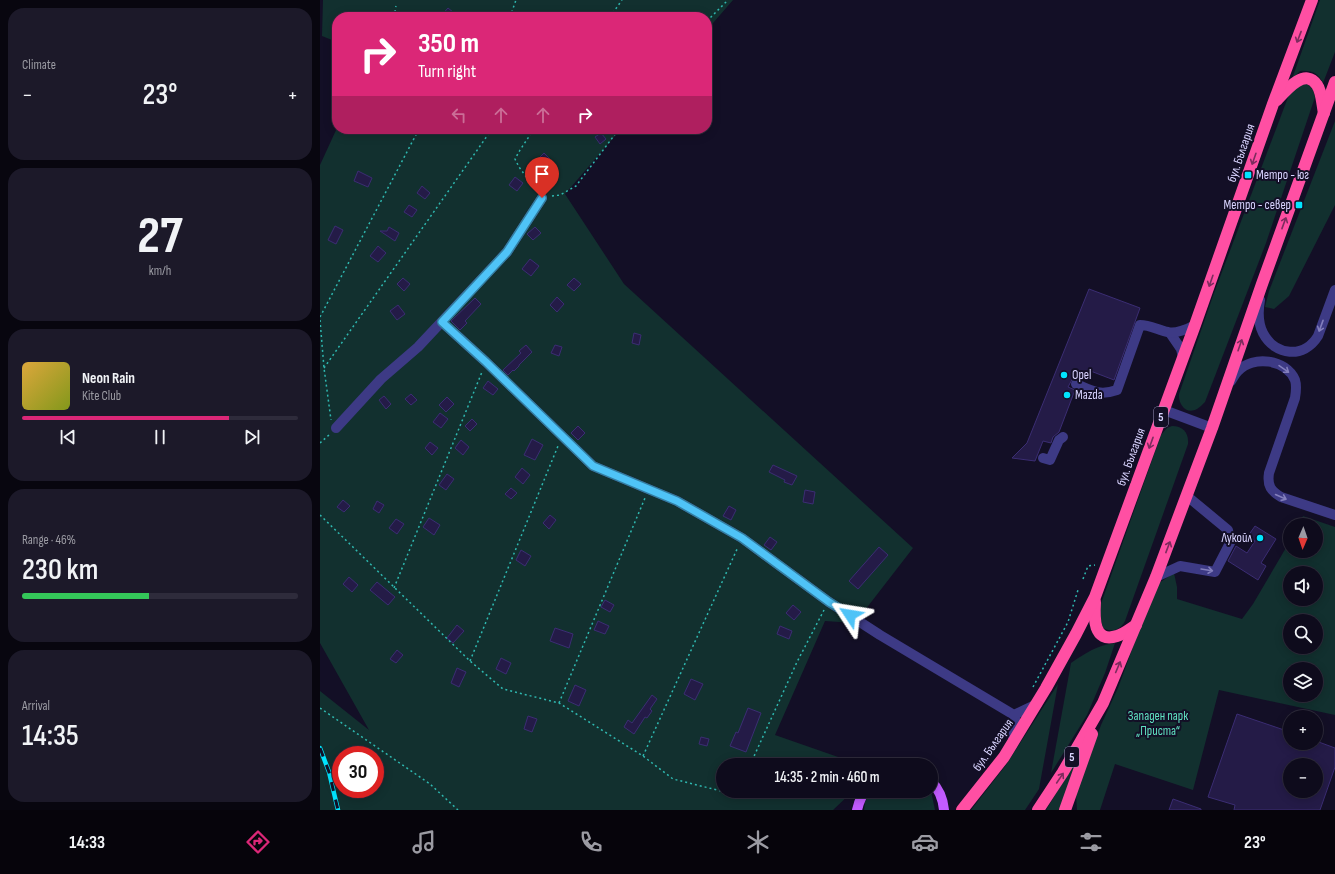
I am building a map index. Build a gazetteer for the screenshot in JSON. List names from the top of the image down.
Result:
{
  "streets": {
    "highway": ["бул. България", "5"]
  },
  "parks": ["Западен парк „Приста“"],
  "places": {
    "transit": ["Метро - юг", "Метро - север"],
    "other": ["Opel", "Mazda", "Лукойл"]
  },
  "north": "bottom",
  "page": {
    "tile": [
      "Climate",
      ["27", "km/h"],
      ["Range · 46%", "230 km"],
      ["Arrival", "14:35"]
    ],
    "turn": ["350 m", "Turn right"],
    "heat": ["−", "23°", "+"],
    "song": ["Neon Rain", "Kite Club"],
    "map_buttons": ["+", "−"],
    "limit": "30",
    "trip": "14:35 · 2 min · 460 m",
    "tabs": ["14:33", "23°"]
  }
}
